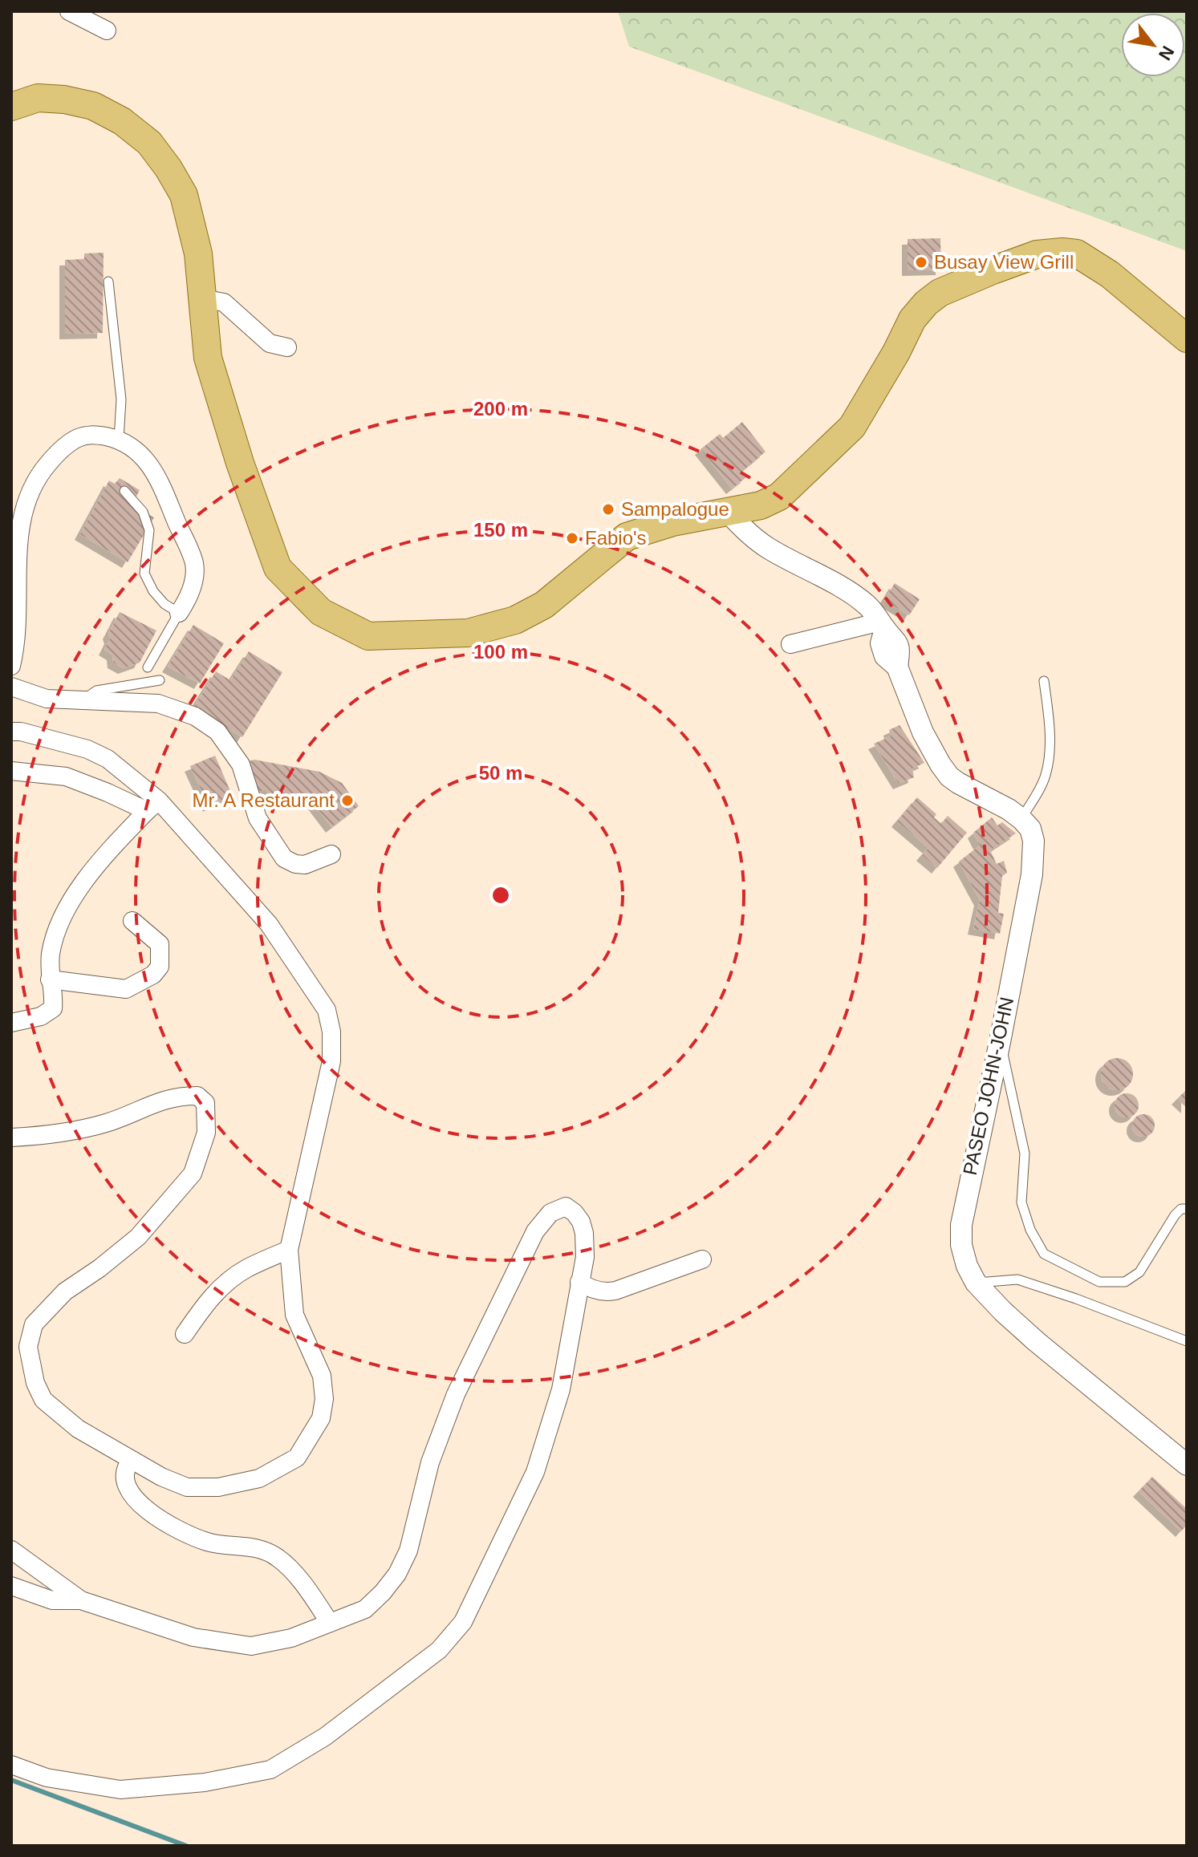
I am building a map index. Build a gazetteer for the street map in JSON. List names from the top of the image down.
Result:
{
  "streets": {
    "street": ["PASEO JOHN-JOHN"]
  },
  "places": [
    "Busay View Grill",
    "Sampalogue",
    "Fabio's",
    "Mr. A Restaurant"
  ],
  "north": "bottom right",
  "rings": [
    "200 m",
    "150 m",
    "100 m",
    "50 m"
  ]
}
